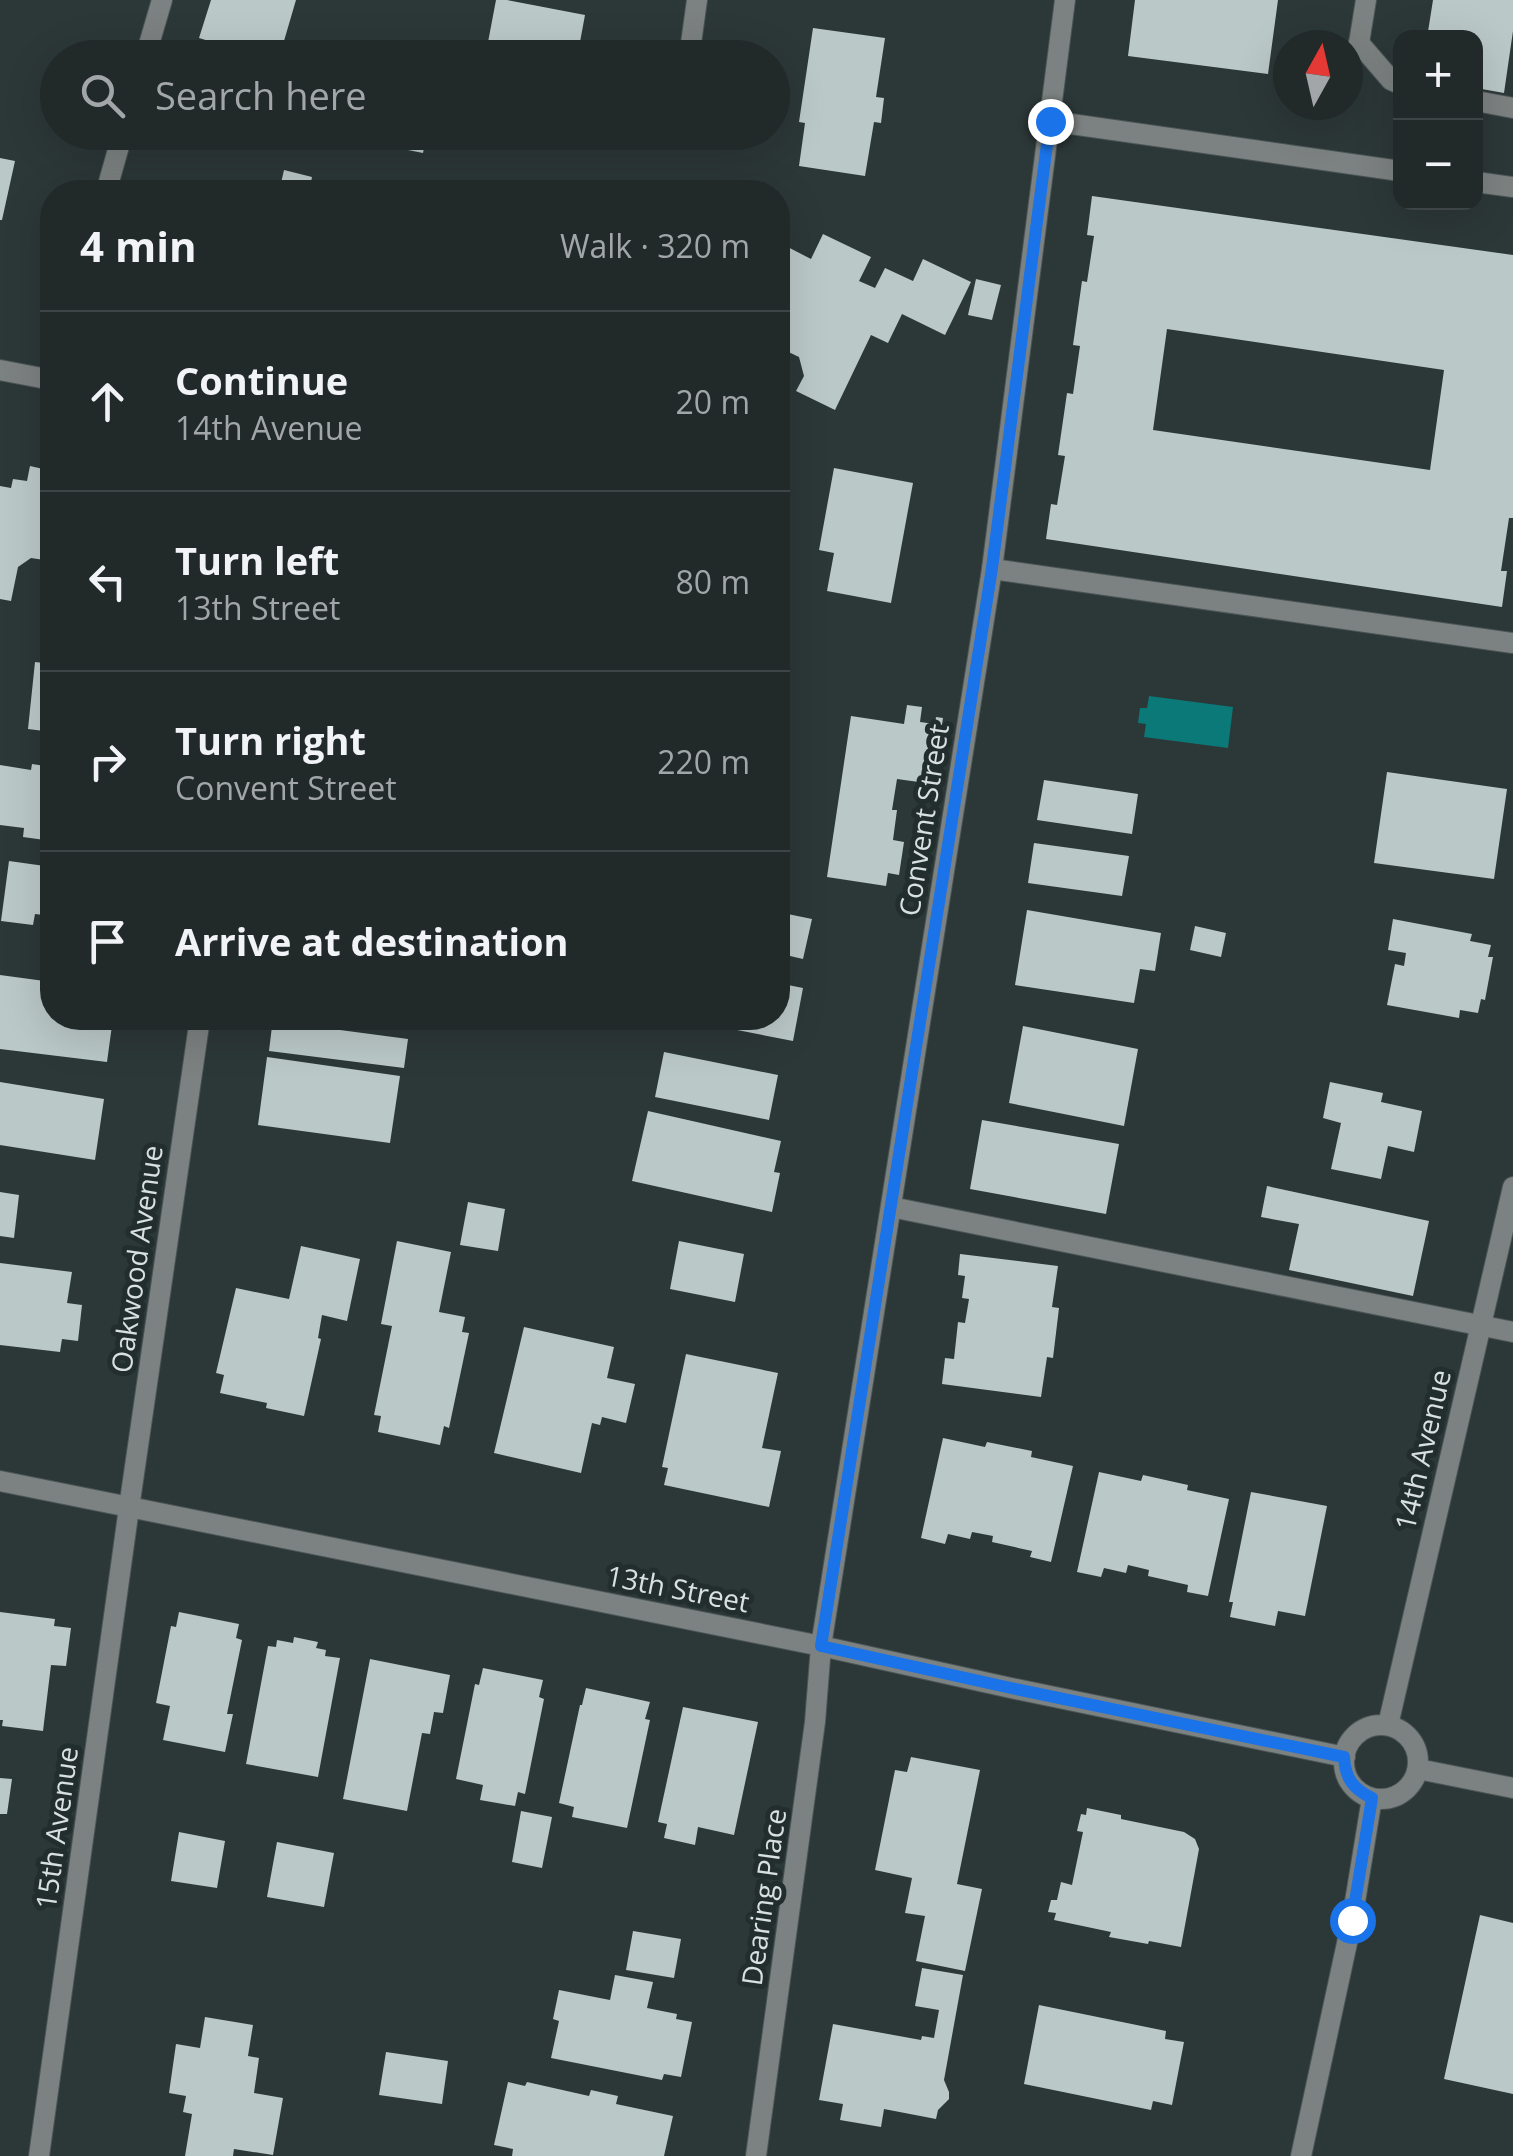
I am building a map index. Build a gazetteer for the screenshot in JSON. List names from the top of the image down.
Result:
{
  "streets": {
    "street": [
      "Convent Street",
      "Oakwood Avenue",
      "14th Avenue",
      "13th Street",
      "15th Avenue",
      "Dearing Place"
    ]
  },
  "crossings": [
    ["Convent Street", "13th Street"],
    ["Convent Street", "Dearing Place"],
    ["Oakwood Avenue", "13th Street"],
    ["Oakwood Avenue", "15th Avenue"],
    ["14th Avenue", "13th Street"],
    ["13th Street", "15th Avenue"],
    ["13th Street", "Dearing Place"]
  ],
  "north": "top",
  "page": {
    "map_buttons": ["+", "−"],
    "search": "Search here",
    "heading": ["4 min", "Walk · 320 m"],
    "list": [
      ["Continue", "14th Avenue", "20 m"],
      ["Turn left", "13th Street", "80 m"],
      ["Turn right", "Convent Street", "220 m"],
      "Arrive at destination"
    ]
  }
}
